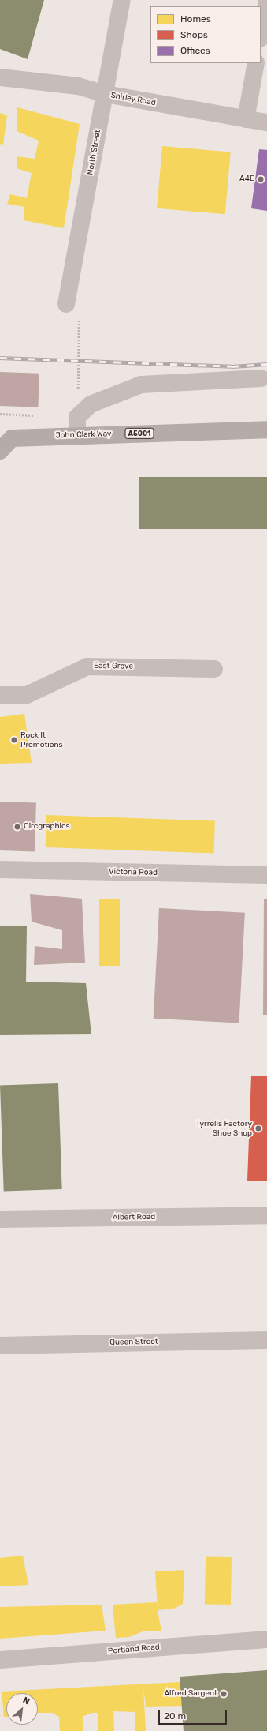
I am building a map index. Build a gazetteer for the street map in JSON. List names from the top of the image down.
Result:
{
  "streets": {
    "main road": ["A5001", "John Clark Way"],
    "street": [
      "Shirley Road",
      "North Street",
      "East Grove",
      "Victoria Road",
      "Albert Road",
      "Queen Street",
      "Portland Road"
    ]
  },
  "crossings": [
    ["Shirley Road", "North Street"]
  ],
  "places": [
    "A4E",
    "Rock It Promotions",
    "Circgraphics",
    "Tyrrells Factory Shoe Shop",
    "Alfred Sargent"
  ],
  "legend": ["Homes", "Shops", "Offices"],
  "scale_bar": "20 m",
  "north": "top right"
}
